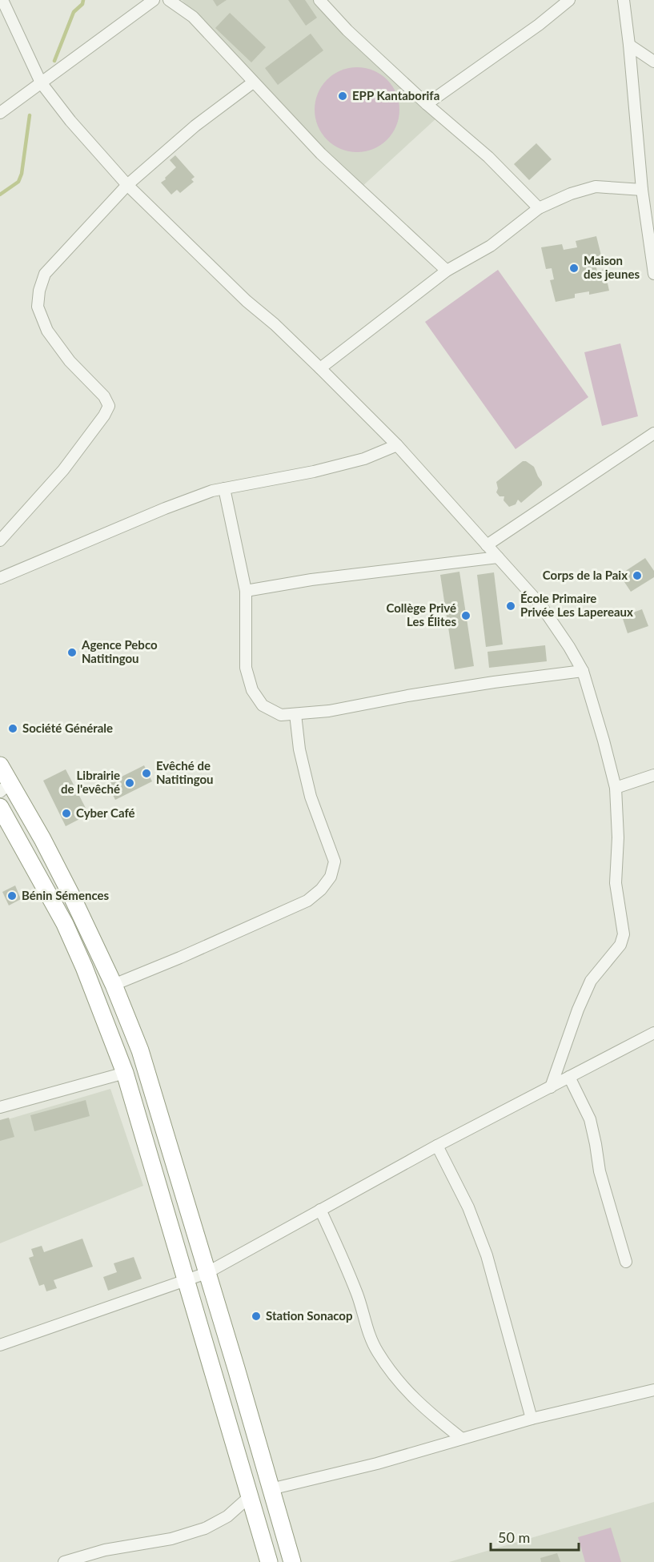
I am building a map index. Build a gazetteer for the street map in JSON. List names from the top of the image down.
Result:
{
  "places": [
    "EPP Kantaborifa",
    "Maison des jeunes",
    "Corps de la Paix",
    "École Primaire Privée Les Lapereaux",
    "Collège Privé Les Élites",
    "Agence Pebco Natitingou",
    "Société Générale",
    "Evêché de Natitingou",
    "Librairie de l'evêché",
    "Cyber Café",
    "Bénin Sémences",
    "Station Sonacop"
  ],
  "scale_bar": "50 m"
}
